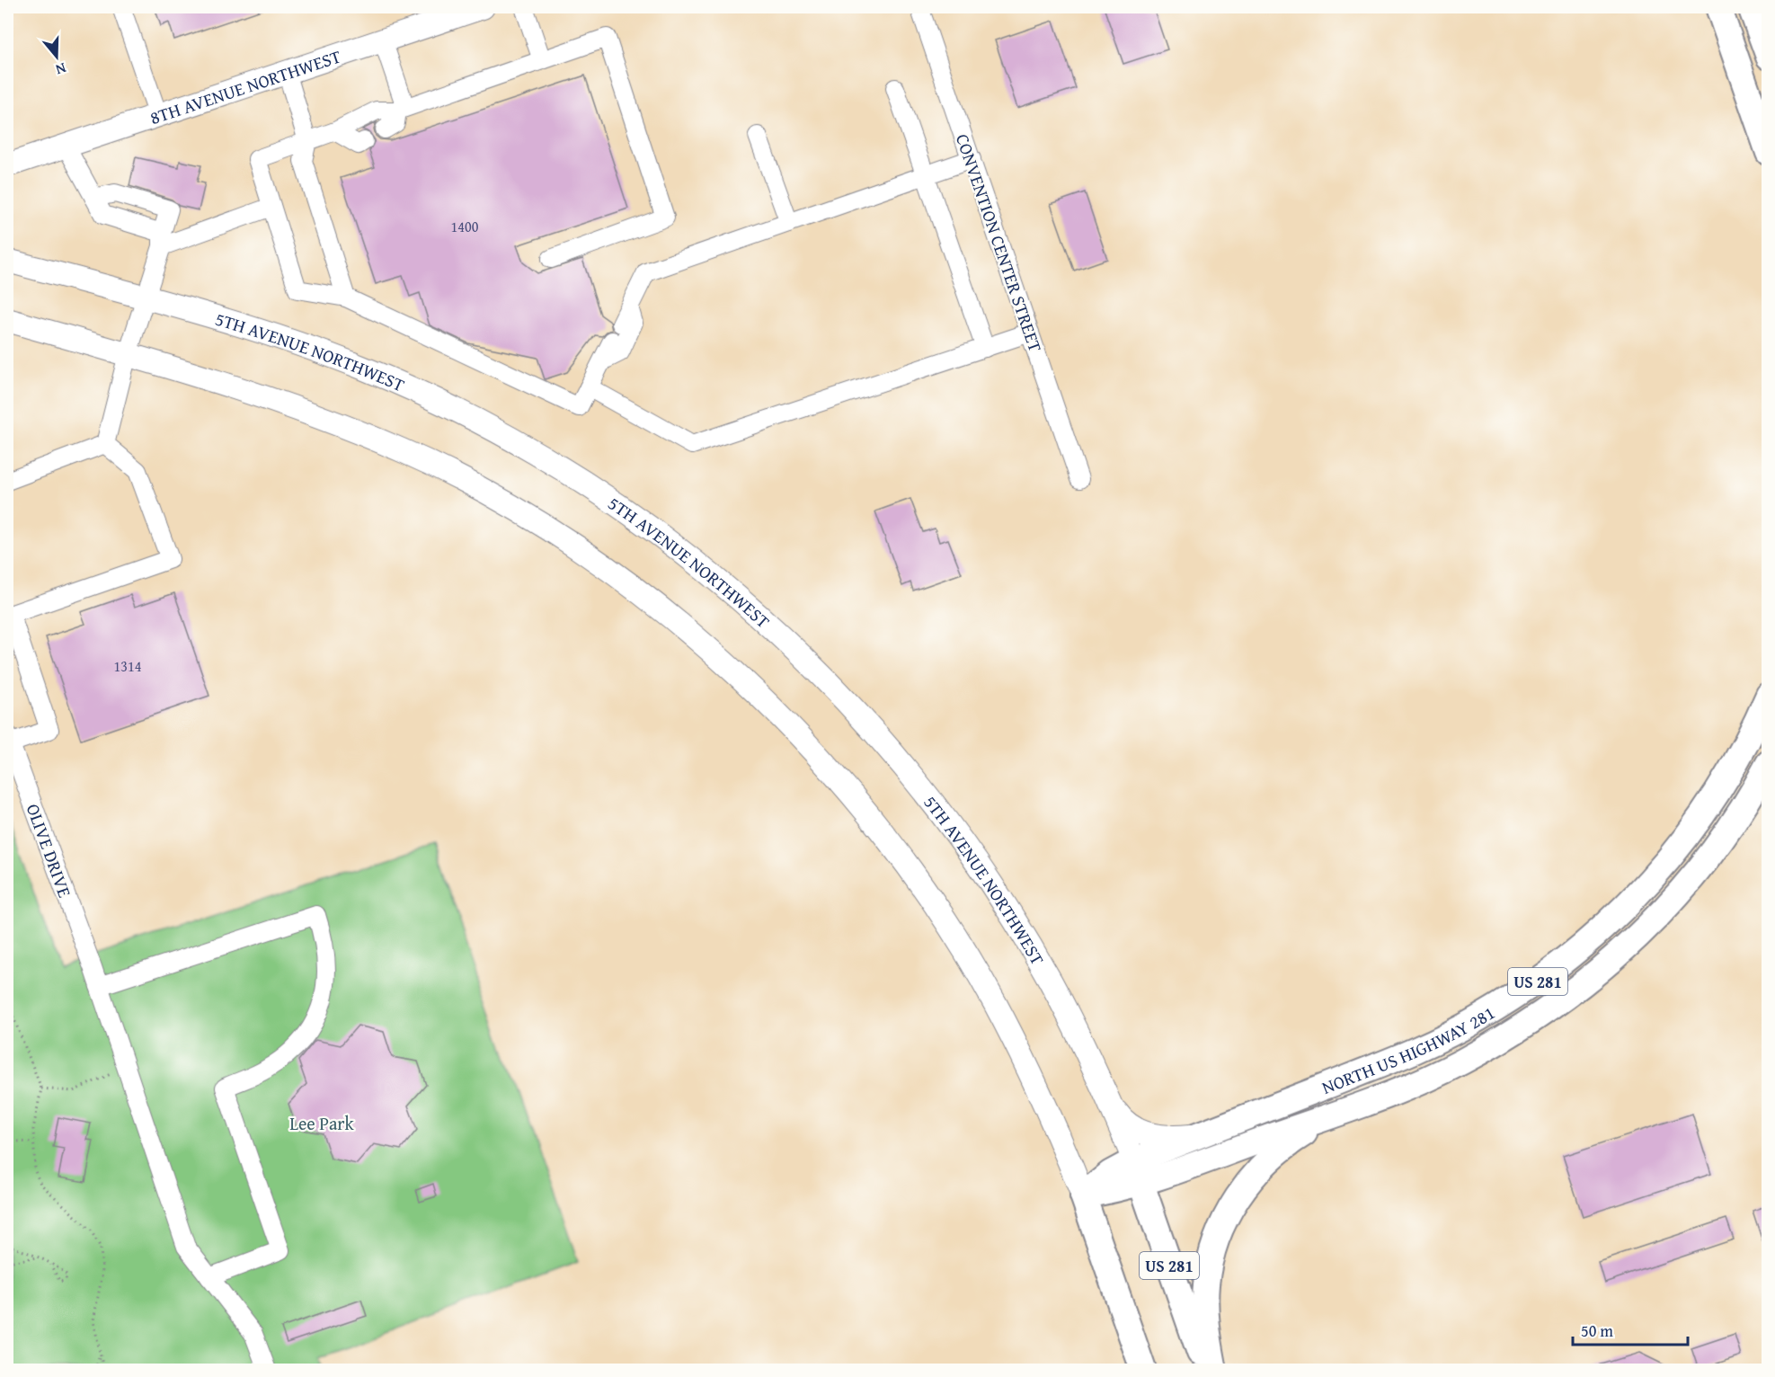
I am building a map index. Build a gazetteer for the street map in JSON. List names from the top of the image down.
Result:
{
  "streets": {
    "highway": ["US 281", "NORTH US HIGHWAY 281"],
    "main road": ["8TH AVENUE NORTHWEST", "5TH AVENUE NORTHWEST"],
    "street": ["CONVENTION CENTER STREET", "OLIVE DRIVE"]
  },
  "crossings": [
    ["5TH AVENUE NORTHWEST", "US 281"],
    ["5TH AVENUE NORTHWEST", "NORTH US HIGHWAY 281"],
    ["US 281", "NORTH US HIGHWAY 281"]
  ],
  "parks": ["Lee Park"],
  "house_numbers": ["1400", "1314"],
  "scale_bar": "50 m",
  "north": "bottom"
}
